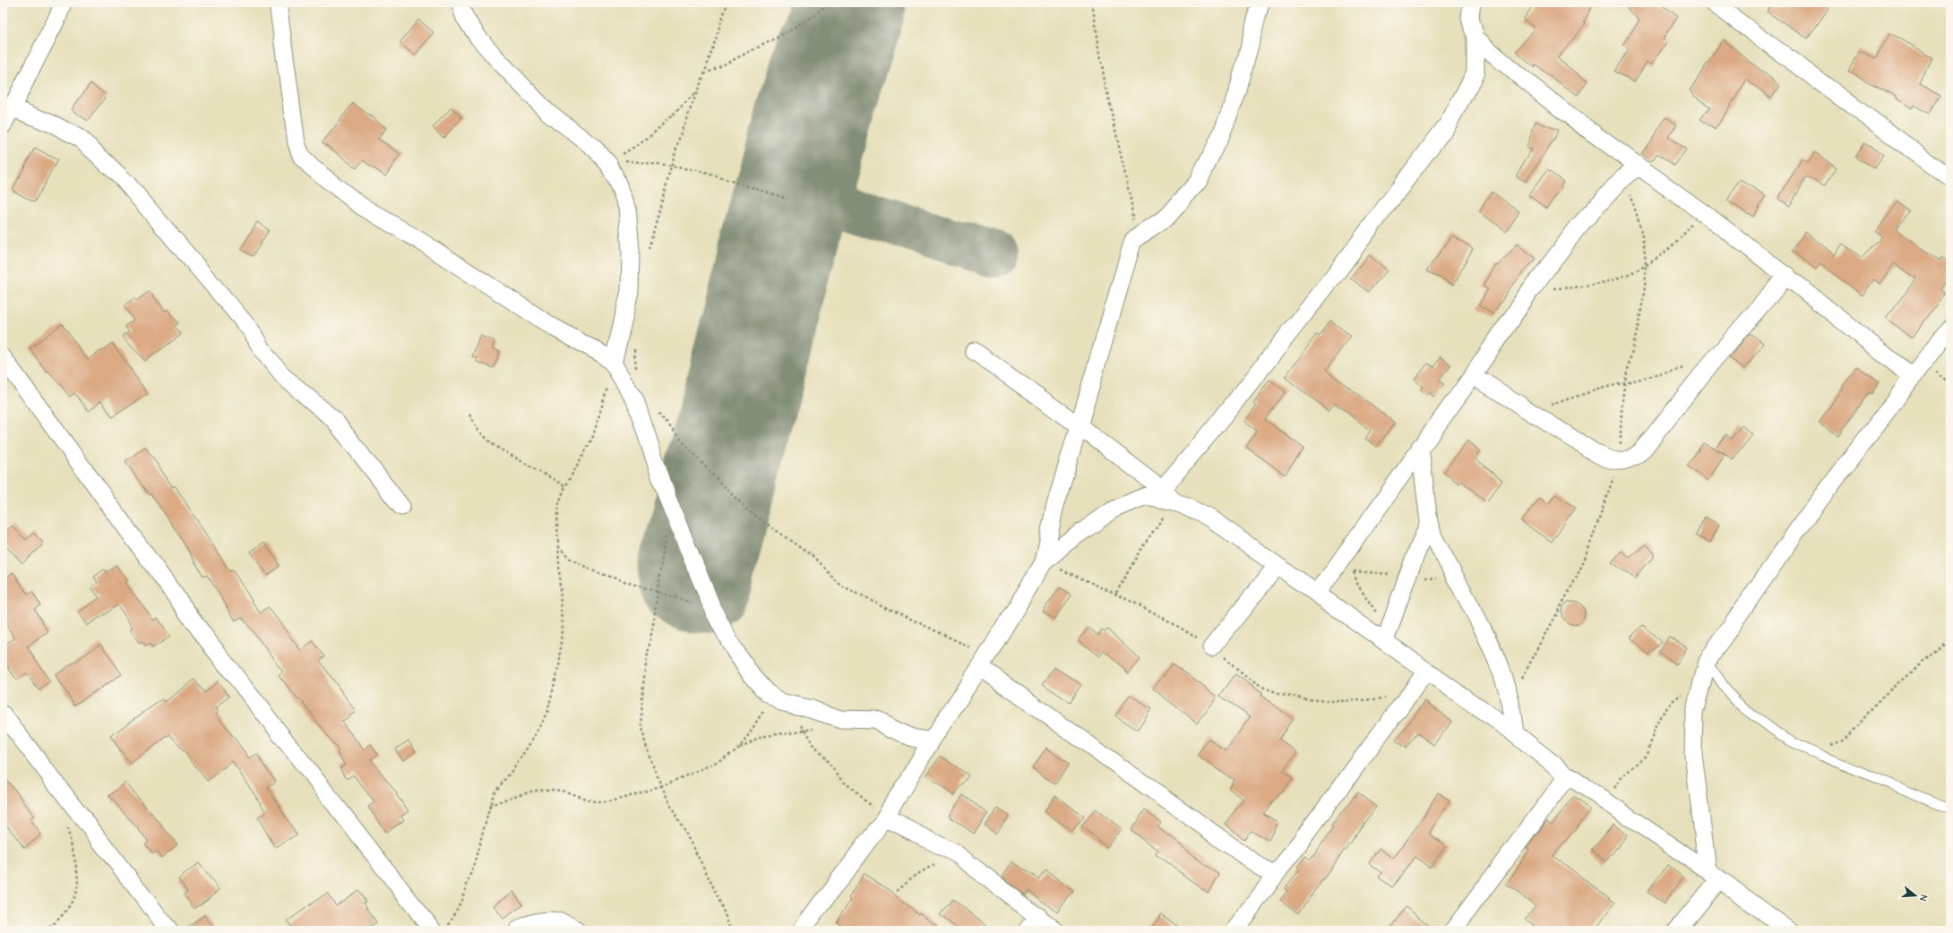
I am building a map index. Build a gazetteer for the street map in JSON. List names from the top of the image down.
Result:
{
  "north": "right"
}
